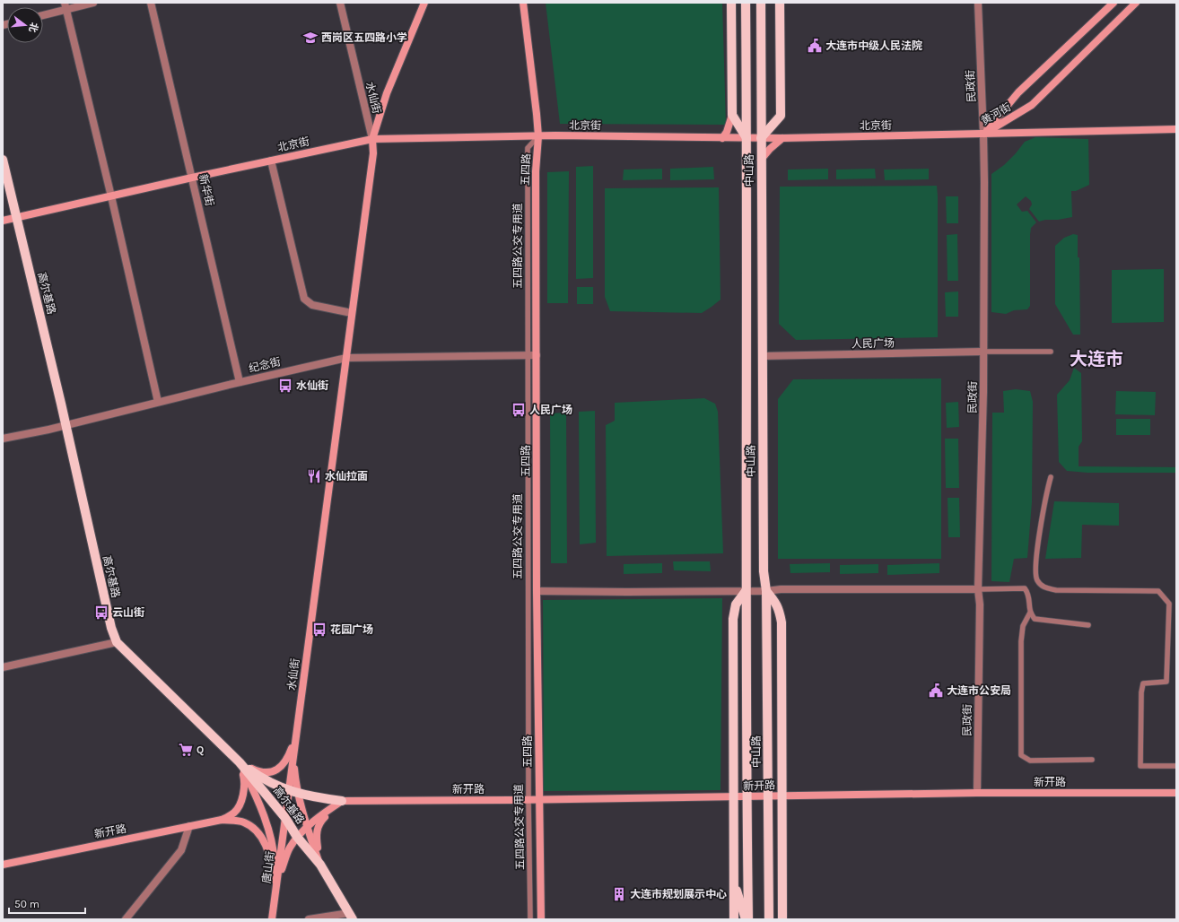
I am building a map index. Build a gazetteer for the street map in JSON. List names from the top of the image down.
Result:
{
  "streets": {
    "main road": [
      "水仙街",
      "黄河街",
      "北京街",
      "五四路",
      "中山路",
      "高尔基路",
      "新开路",
      "唐山街"
    ],
    "street": [
      "民政街",
      "新华街",
      "人民广场",
      "纪念街"
    ],
    "lane": ["五四路公交专用道"]
  },
  "crossings": [
    ["民政街", "黄河街"],
    ["民政街", "北京街"],
    ["民政街", "人民广场"],
    ["民政街", "新开路"],
    ["水仙街", "北京街"],
    ["水仙街", "高尔基路"],
    ["水仙街", "纪念街"],
    ["水仙街", "唐山街"],
    ["黄河街", "北京街"],
    ["北京街", "五四路"],
    ["北京街", "中山路"],
    ["北京街", "新华街"],
    ["北京街", "五四路公交专用道"],
    ["北京街", "高尔基路"],
    ["五四路", "五四路公交专用道"],
    ["五四路", "纪念街"],
    ["五四路", "新开路"],
    ["中山路", "人民广场"],
    ["中山路", "新开路"],
    ["新华街", "纪念街"],
    ["五四路公交专用道", "纪念街"],
    ["五四路公交专用道", "新开路"],
    ["高尔基路", "纪念街"],
    ["高尔基路", "唐山街"]
  ],
  "districts": ["大连市"],
  "places": {
    "school or university": ["西岗区五四路小学"],
    "public building": ["大连市中级人民法院", "大连市公安局"],
    "bus stop": [
      "水仙街",
      "人民广场",
      "云山街",
      "花园广场"
    ],
    "restaurant": ["水仙拉面"],
    "supermarket": ["Q"],
    "building": ["大连市规划展示中心"]
  },
  "scale_bar": "50 m",
  "north": "right"
}
